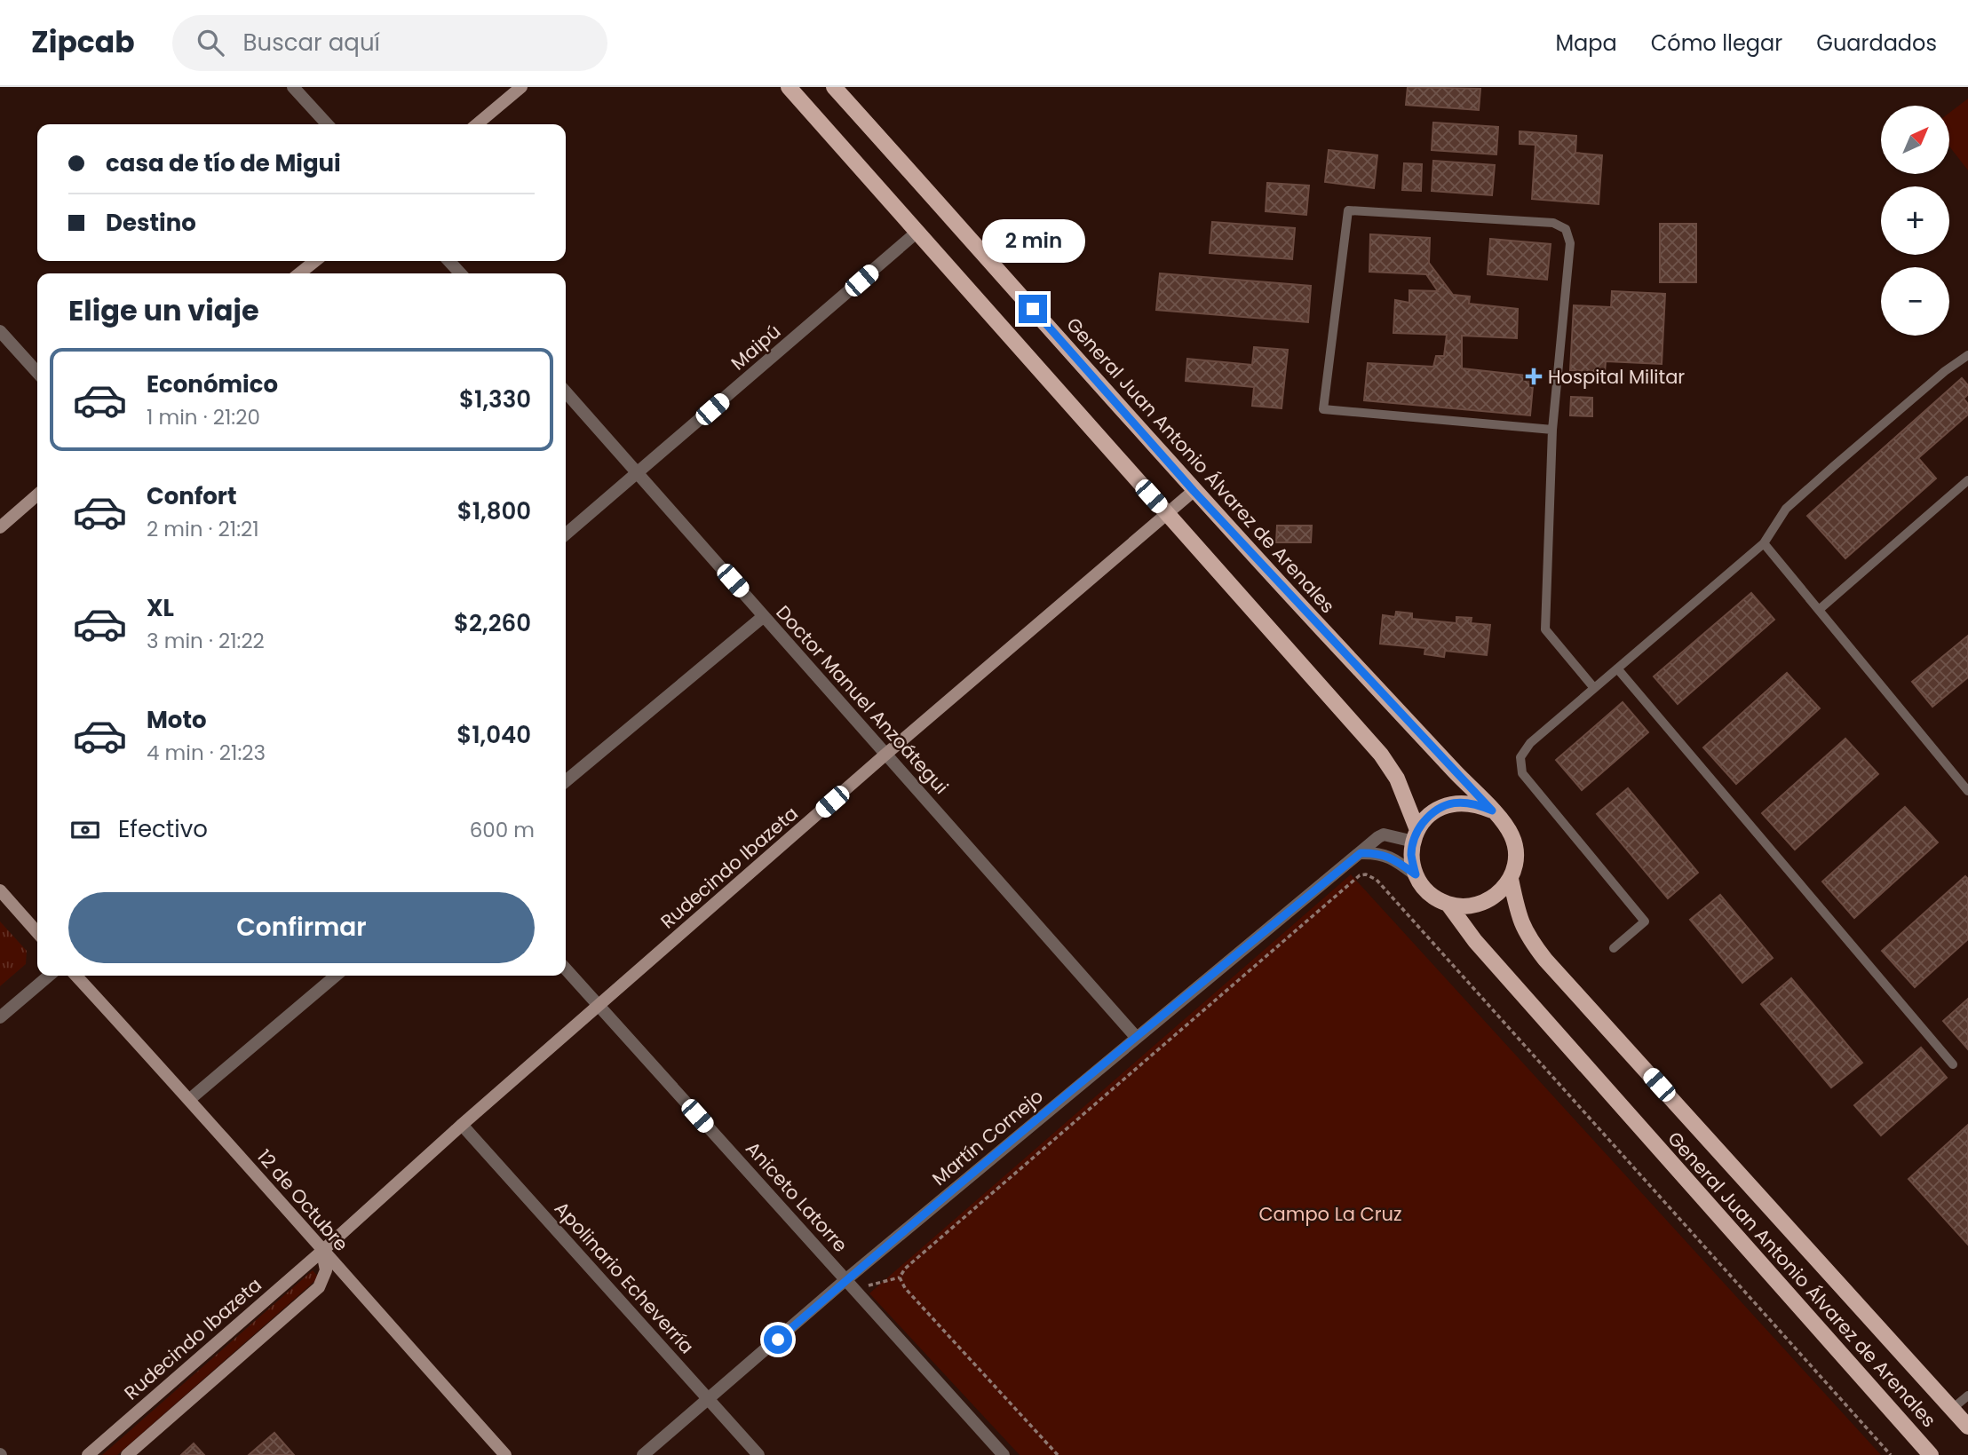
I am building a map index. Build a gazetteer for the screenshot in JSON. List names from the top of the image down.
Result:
{
  "streets": {
    "main road": ["General Juan Antonio Álvarez de Arenales"],
    "street": [
      "Maipú",
      "Doctor Manuel Anzoátegui",
      "Rudecindo Ibazeta",
      "Martín Cornejo",
      "Aniceto Latorre",
      "12 de Octubre",
      "Apolinario Echeverría"
    ]
  },
  "crossings": [
    ["Maipú", "Doctor Manuel Anzoátegui"],
    ["General Juan Antonio Álvarez de Arenales", "Rudecindo Ibazeta"],
    ["General Juan Antonio Álvarez de Arenales", "Martín Cornejo"],
    ["Doctor Manuel Anzoátegui", "Rudecindo Ibazeta"],
    ["Doctor Manuel Anzoátegui", "Martín Cornejo"],
    ["Rudecindo Ibazeta", "Aniceto Latorre"],
    ["Rudecindo Ibazeta", "12 de Octubre"],
    ["Rudecindo Ibazeta", "Apolinario Echeverría"],
    ["Martín Cornejo", "Aniceto Latorre"],
    ["Martín Cornejo", "Apolinario Echeverría"]
  ],
  "parks": ["Campo La Cruz"],
  "places": {
    "health": ["Hospital Militar"]
  },
  "north": "top right",
  "page": {
    "header": "Zipcab",
    "search": "Buscar aquí",
    "nav": ["Mapa", "Cómo llegar", "Guardados"],
    "map_buttons": ["+", "−"],
    "banner": ["casa de tío de Migui", "Destino"],
    "bubble": "2 min",
    "heading": "Elige un viaje",
    "list": [
      {
        "name": "Económico",
        "note": "1 min · 21:20",
        "value": "$1,330"
      },
      {
        "name": "Confort",
        "note": "2 min · 21:21",
        "value": "$1,800"
      },
      {
        "name": "XL",
        "note": "3 min · 21:22",
        "value": "$2,260"
      },
      {
        "name": "Moto",
        "note": "4 min · 21:23",
        "value": "$1,040"
      }
    ],
    "pay": ["Efectivo", "600 m"],
    "buttons": "Confirmar"
  }
}
